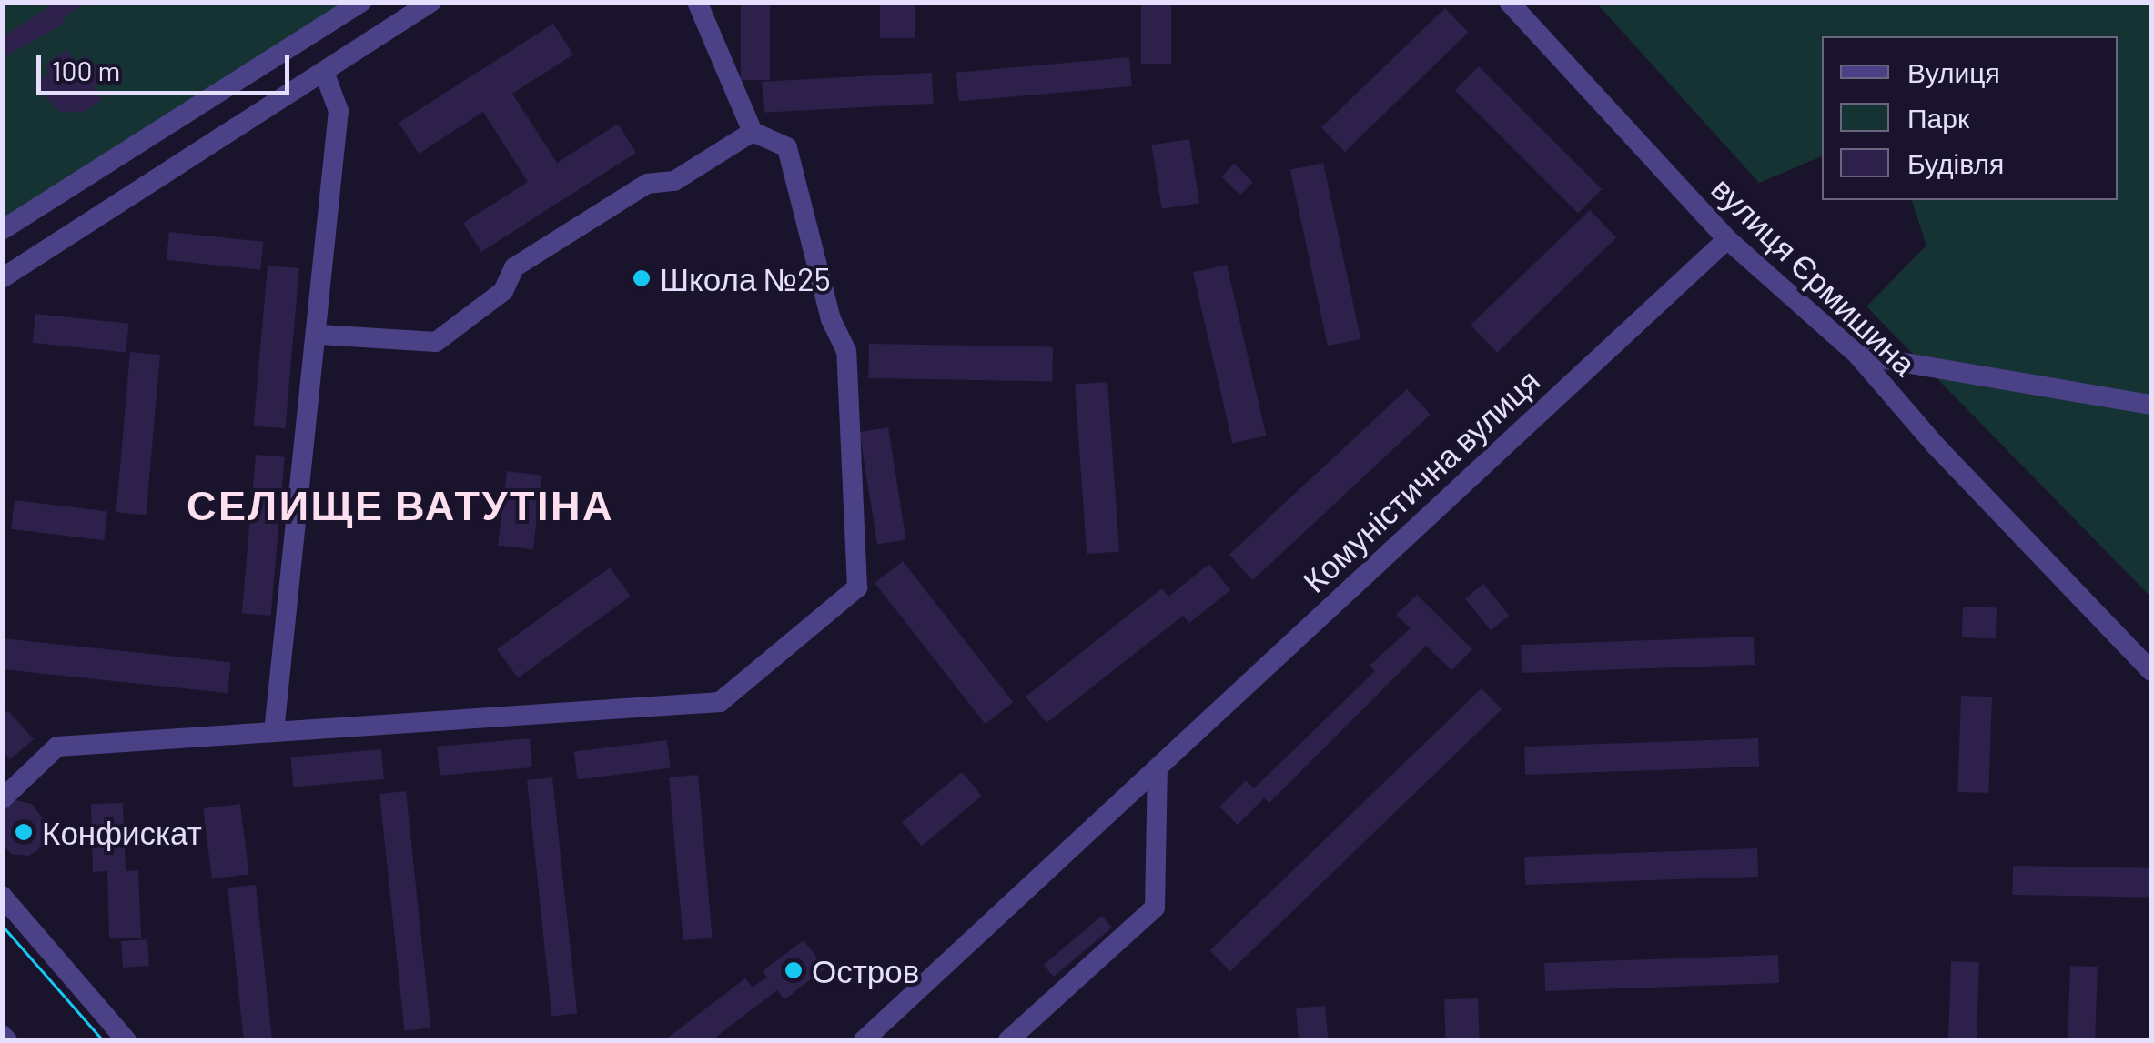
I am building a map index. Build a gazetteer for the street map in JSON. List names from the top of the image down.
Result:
{
  "streets": {
    "street": ["вулиця Єрмишина", "Комуністична вулиця"]
  },
  "crossings": [
    ["вулиця Єрмишина", "Комуністична вулиця"]
  ],
  "districts": ["СЕЛИЩЕ ВАТУТІНА"],
  "places": ["Школа №25", "Конфискат", "Остров"],
  "legend": ["Вулиця", "Парк", "Будівля"],
  "scale_bar": "100 m"
}
